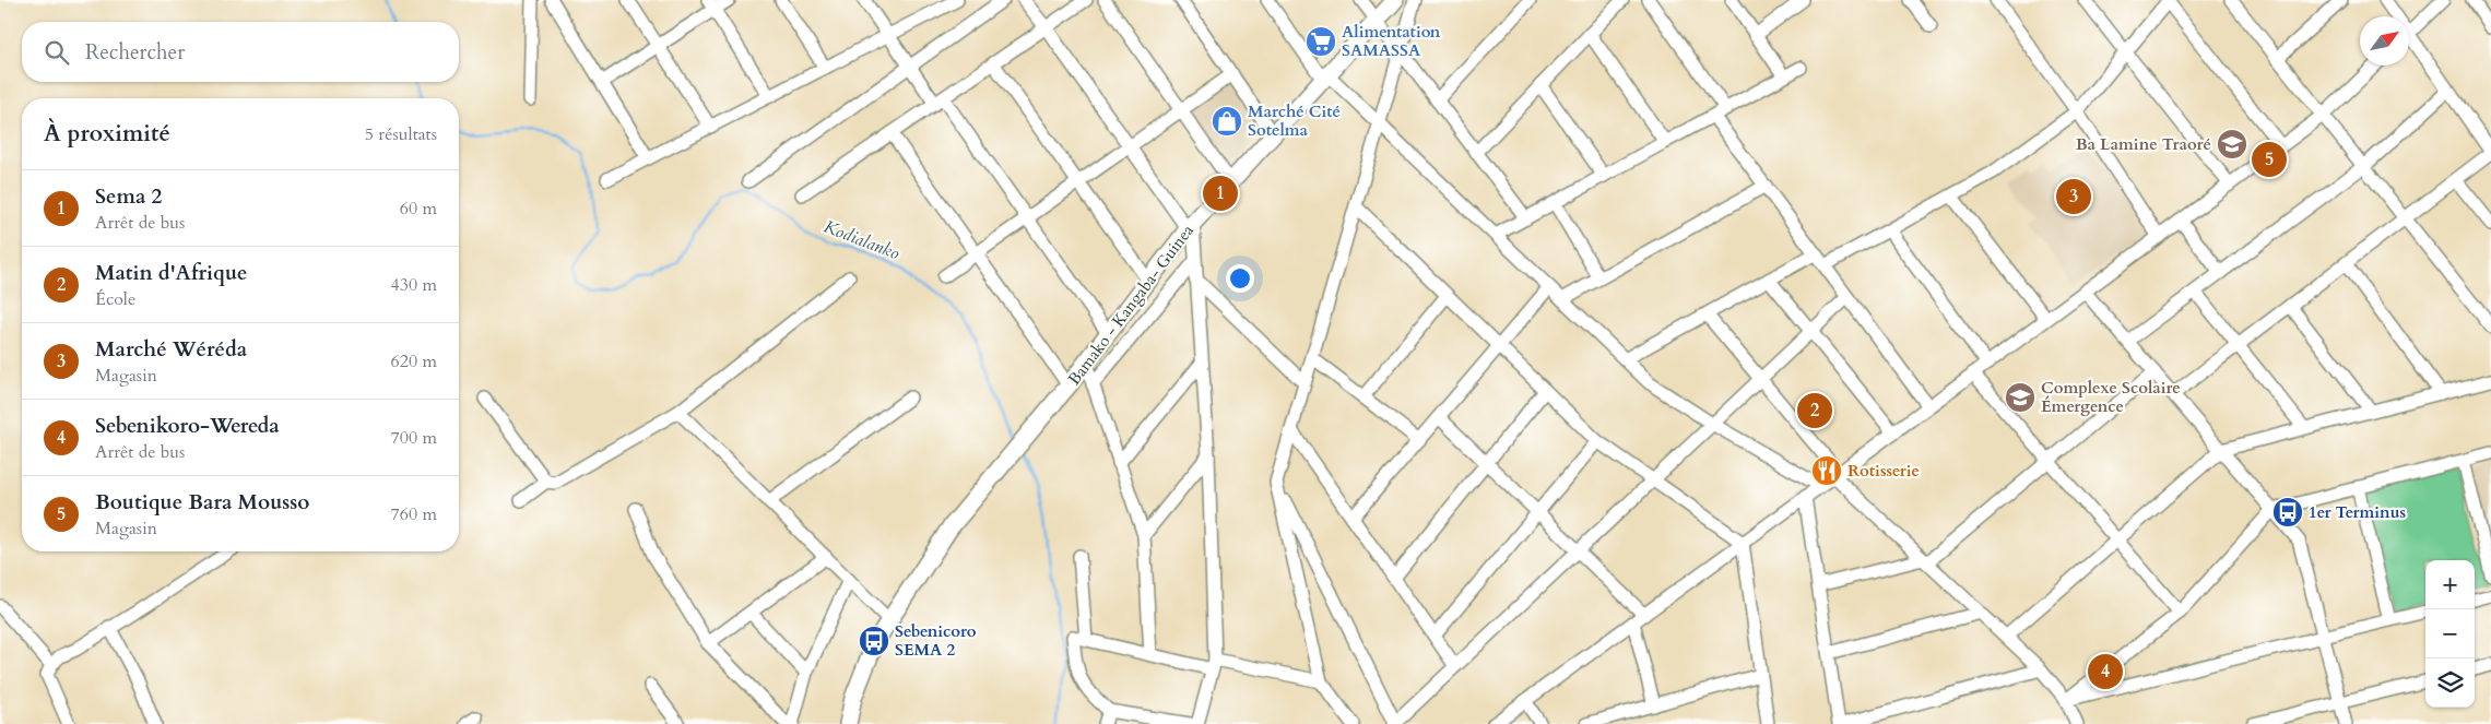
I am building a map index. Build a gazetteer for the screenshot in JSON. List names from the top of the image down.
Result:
{
  "streets": {
    "main road": ["Bamako - Kangaba- Guinea"]
  },
  "water": ["Kodialanko"],
  "places": {
    "supermarket": ["Alimentation SAMASSA"],
    "shop": ["Marché Cité Sotelma"],
    "school or university": ["Ba Lamine Traoré", "Complexe Scolaire Émergence"],
    "restaurant": ["Rotisserie"],
    "bus stop": ["1er Terminus", "Sebenicoro SEMA 2"]
  },
  "north": "top right",
  "page": {
    "search": "Rechercher",
    "heading": ["À proximité", "5 résultats"],
    "pins": [
      "5",
      "1",
      "3",
      "2",
      "4"
    ],
    "list": [
      {
        "mark": "1",
        "name": "Sema 2",
        "note": "Arrêt de bus",
        "value": "60 m"
      },
      {
        "mark": "2",
        "name": "Matin d'Afrique",
        "note": "École",
        "value": "430 m"
      },
      {
        "mark": "3",
        "name": "Marché Wéréda",
        "note": "Magasin",
        "value": "620 m"
      },
      {
        "mark": "4",
        "name": "Sebenikoro-Wereda",
        "note": "Arrêt de bus",
        "value": "700 m"
      },
      {
        "mark": "5",
        "name": "Boutique Bara Mousso",
        "note": "Magasin",
        "value": "760 m"
      }
    ],
    "map_buttons": ["+", "−"]
  }
}
